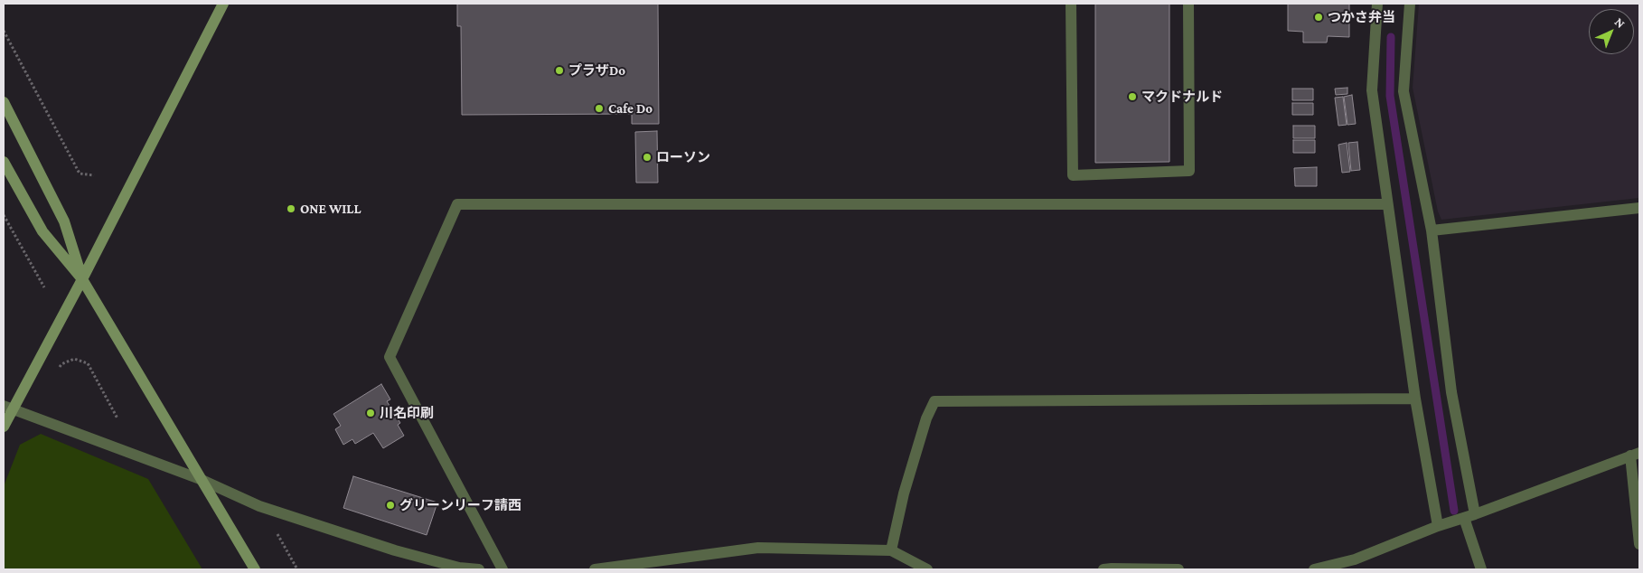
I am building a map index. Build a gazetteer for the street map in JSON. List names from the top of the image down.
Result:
{
  "places": [
    "つかさ弁当",
    "プラザDo",
    "マクドナルド",
    "Cafe Do",
    "ローソン",
    "ONE WILL",
    "川名印刷",
    "グリーンリーフ請西"
  ],
  "north": "top right"
}
